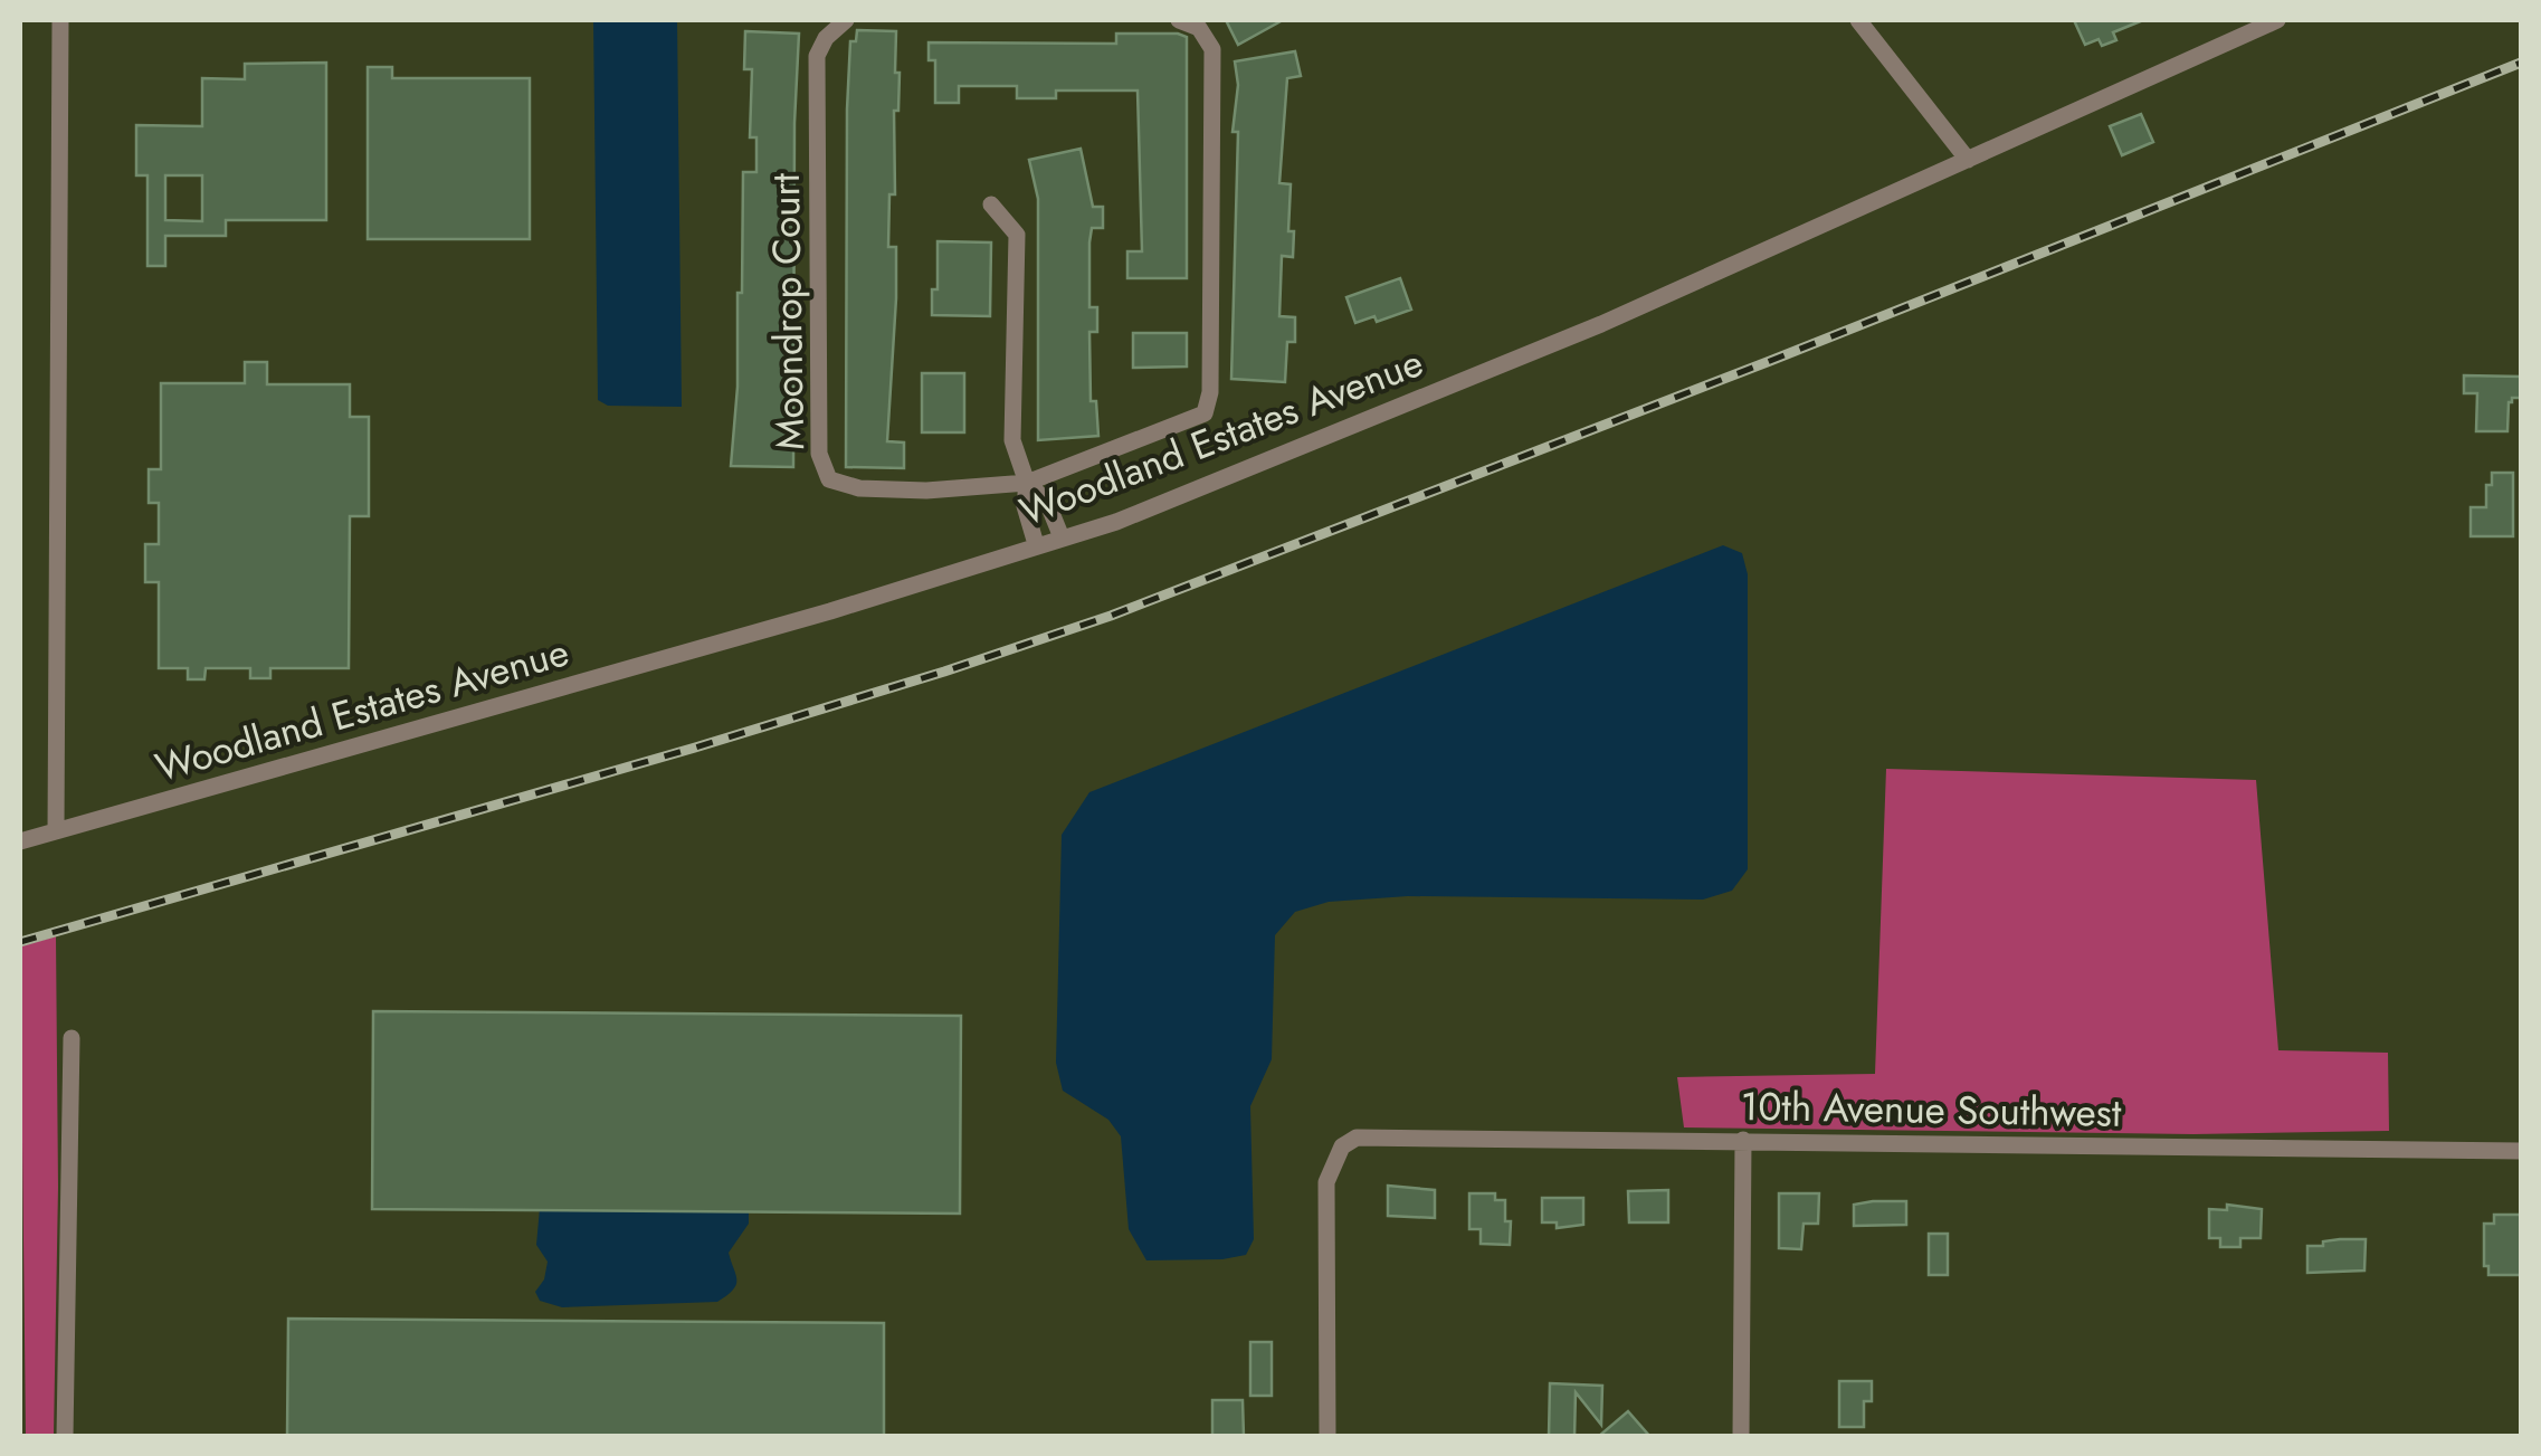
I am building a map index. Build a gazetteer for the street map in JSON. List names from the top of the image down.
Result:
{
  "streets": {
    "street": ["Moondrop Court", "Woodland Estates Avenue", "10th Avenue Southwest"]
  }
}
